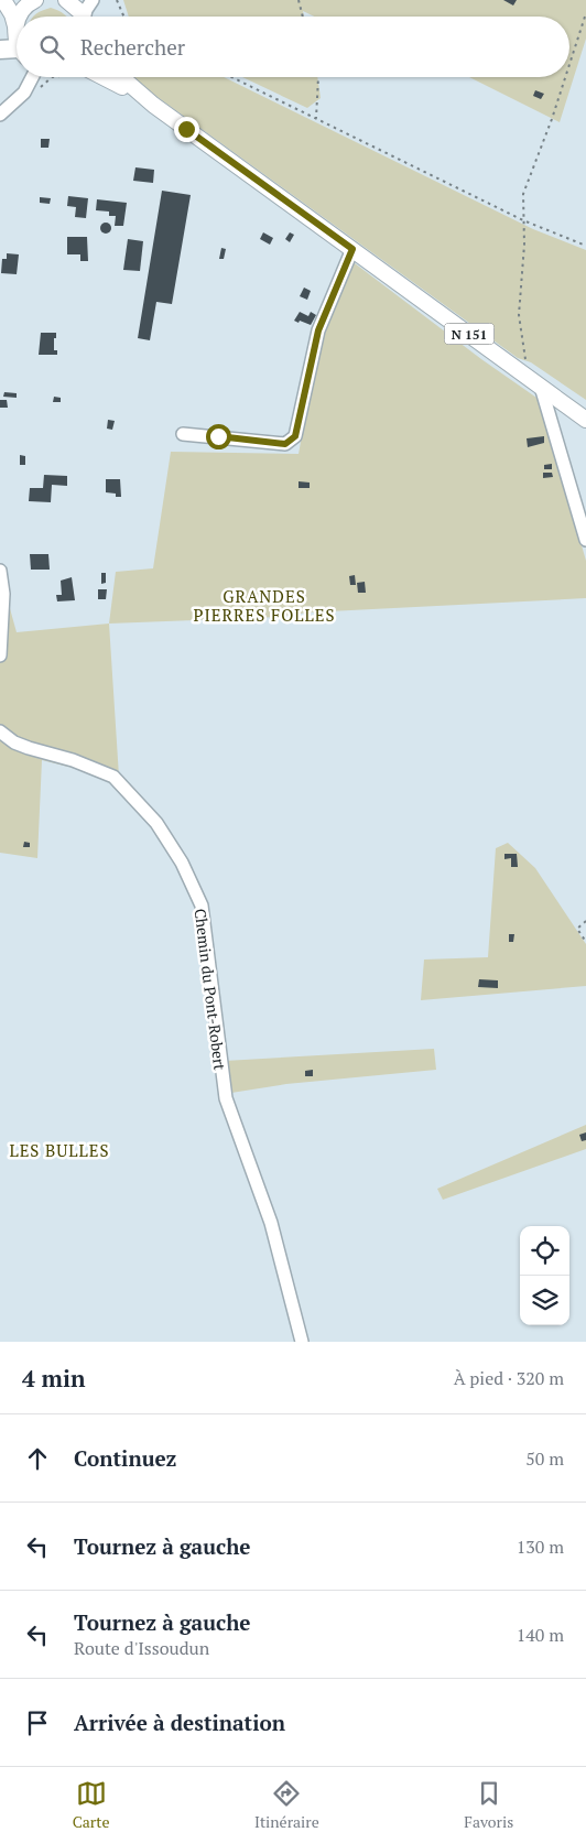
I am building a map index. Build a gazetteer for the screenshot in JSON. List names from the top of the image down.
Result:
{
  "streets": {
    "main road": ["N 151"],
    "street": ["Chemin du Pont-Robert"]
  },
  "districts": ["GRANDES PIERRES FOLLES", "LES BULLES"],
  "page": {
    "search": "Rechercher",
    "heading": ["4 min", "À pied · 320 m"],
    "list": [
      ["Continuez", "50 m"],
      ["Tournez à gauche", "130 m"],
      ["Tournez à gauche", "Route d'Issoudun", "140 m"],
      "Arrivée à destination"
    ],
    "nav": ["Carte", "Itinéraire", "Favoris"]
  }
}
